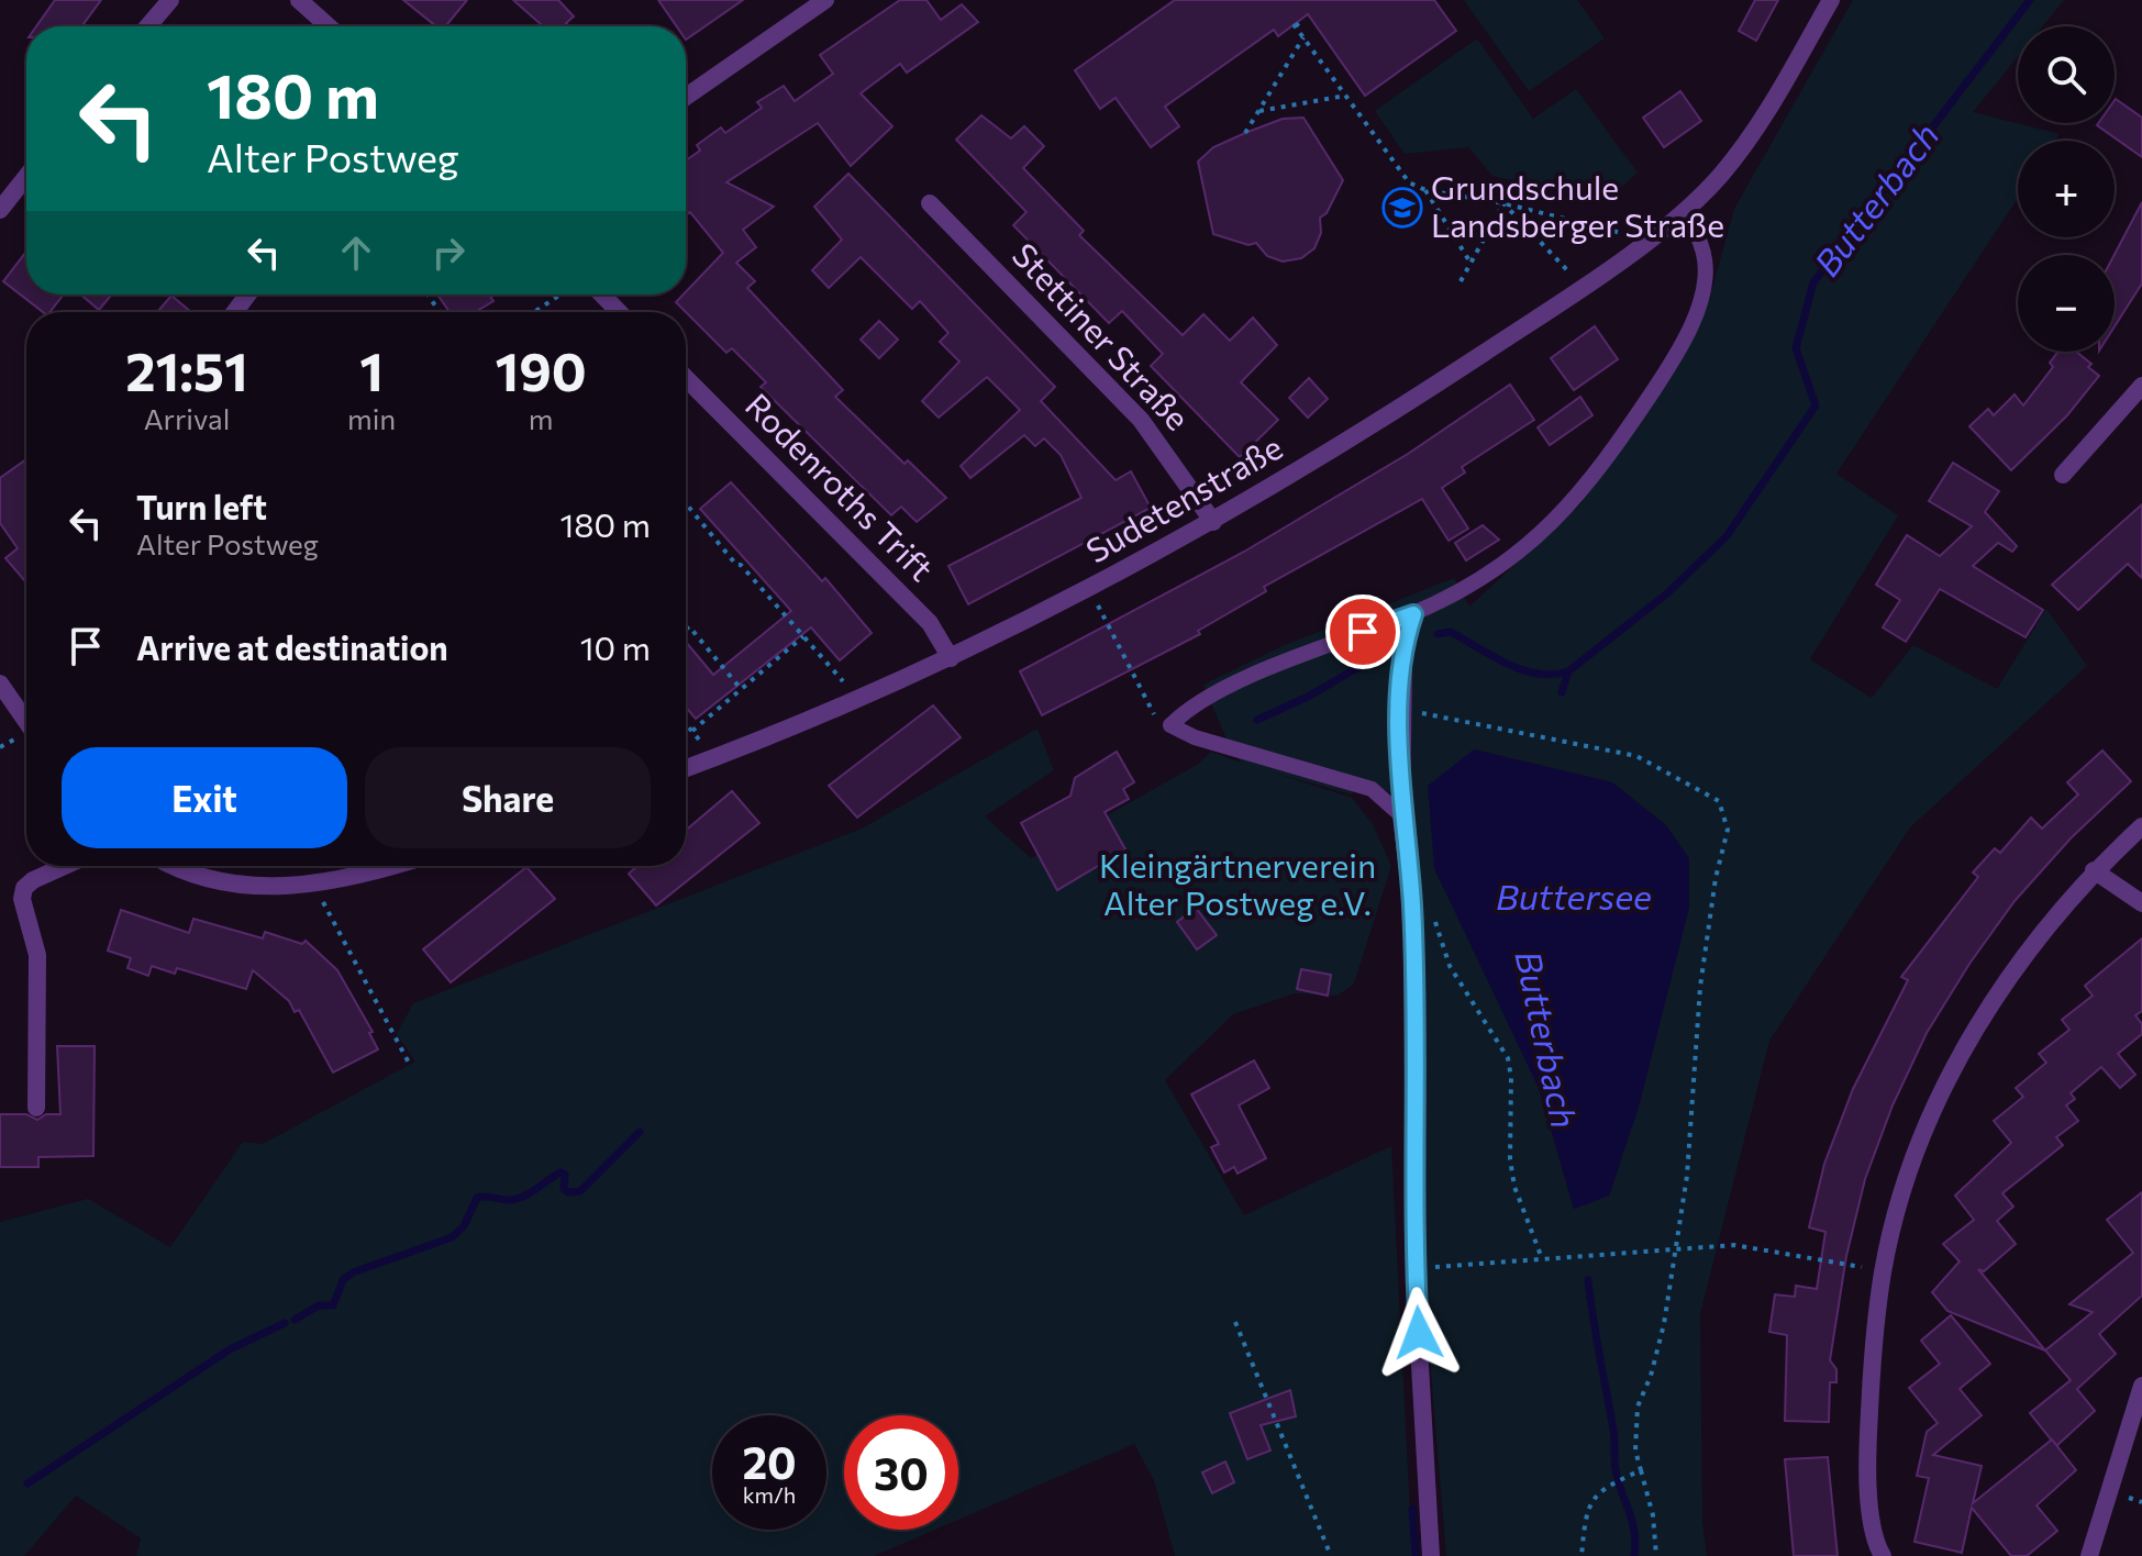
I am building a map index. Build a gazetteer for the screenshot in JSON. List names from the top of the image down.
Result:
{
  "streets": {
    "street": ["Stettiner Straße", "Rodenroths Trift", "Sudetenstraße"]
  },
  "crossings": [
    ["Stettiner Straße", "Sudetenstraße"],
    ["Rodenroths Trift", "Sudetenstraße"]
  ],
  "water": ["Butterbach", "Buttersee"],
  "parks": ["Kleingärtnerverein Alter Postweg e.V."],
  "places": {
    "school or university": ["Grundschule Landsberger Straße"]
  },
  "page": {
    "map_buttons": ["+", "−"],
    "turn": ["180 m", "Alter Postweg"],
    "eta": [
      "21:51",
      "Arrival",
      "1",
      "min",
      "190",
      "m"
    ],
    "list": [
      {
        "name": "Turn left",
        "note": "Alter Postweg",
        "value": "180 m"
      },
      {
        "name": "Arrive at destination",
        "value": "10 m"
      }
    ],
    "buttons": ["Exit", "Share"],
    "speed": "20 km/h",
    "limit": "30"
  }
}
